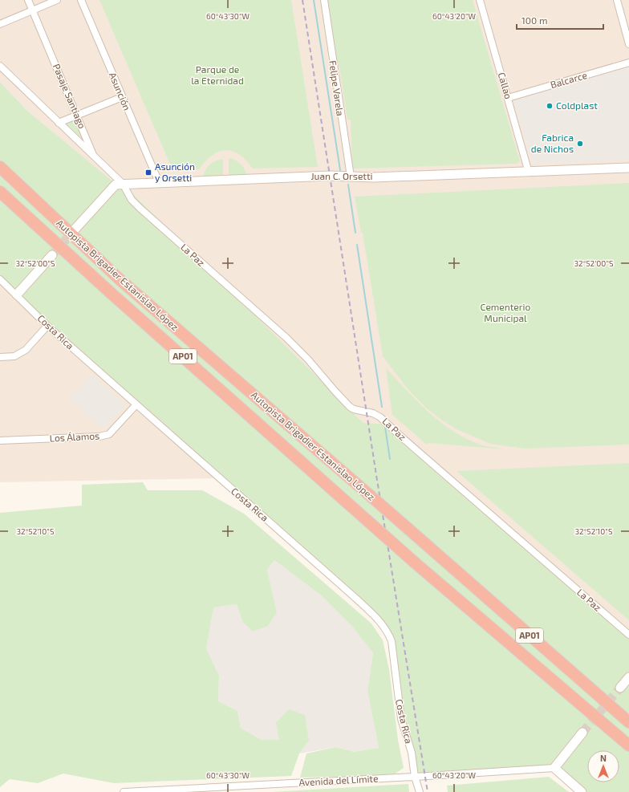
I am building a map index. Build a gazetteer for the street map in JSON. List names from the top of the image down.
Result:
{
  "streets": {
    "highway": ["Autopista Brigadier Estanislao López", "AP01"],
    "street": [
      "Balcarce",
      "Callao",
      "Felipe Varela",
      "Asunción",
      "Pasaje Santiago",
      "Juan C. Orsetti",
      "La Paz",
      "Costa Rica",
      "Los Álamos",
      "Avenida del Límite"
    ]
  },
  "crossings": [
    ["Balcarce", "Callao"],
    ["Callao", "Juan C. Orsetti"],
    ["Felipe Varela", "Juan C. Orsetti"],
    ["Asunción", "Juan C. Orsetti"],
    ["Pasaje Santiago", "Juan C. Orsetti"],
    ["Pasaje Santiago", "La Paz"],
    ["Juan C. Orsetti", "La Paz"],
    ["Costa Rica", "Los Álamos"],
    ["Costa Rica", "Avenida del Límite"]
  ],
  "parks": ["Parque de la Eternidad", "Cementerio Municipal"],
  "places": {
    "other": ["Coldplast", "Fabrica de Nichos"],
    "transit": ["Asunción y Orsetti"]
  },
  "scale_bar": "100 m",
  "north": "top",
  "coordinates": [
    "60°43'30\"W",
    "60°43'20\"W",
    "32°52'00\"S",
    "32°52'10\"S"
  ]
}
